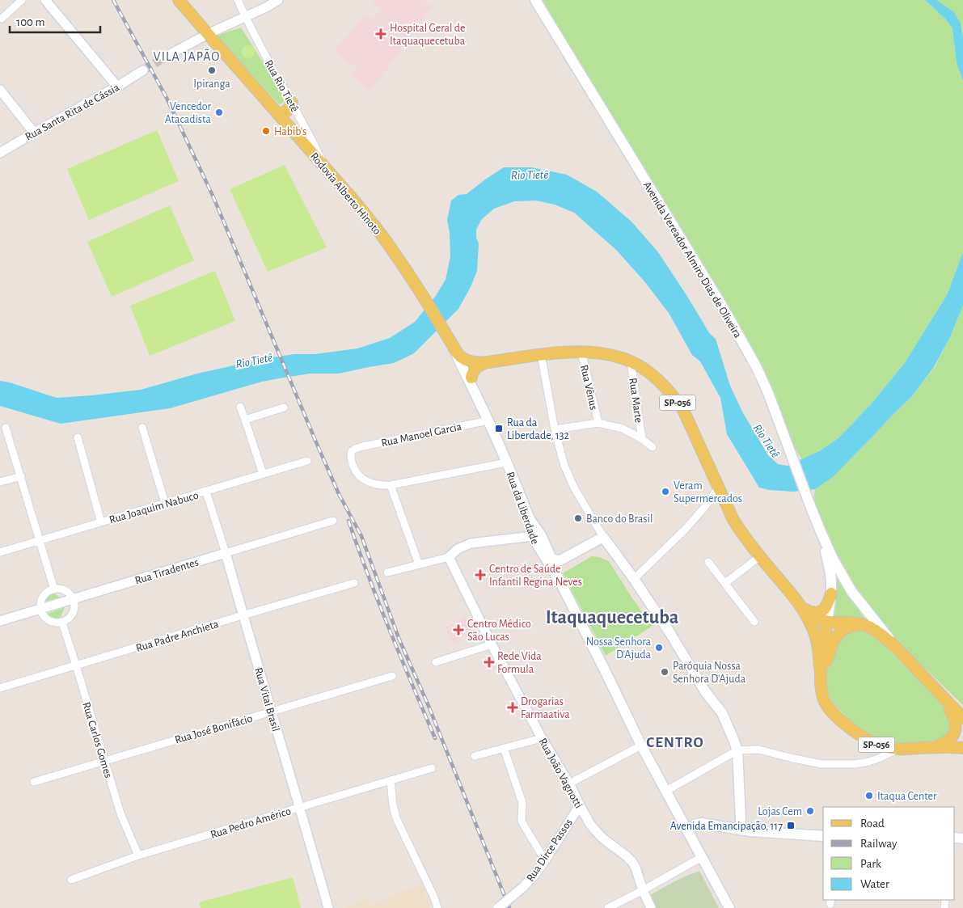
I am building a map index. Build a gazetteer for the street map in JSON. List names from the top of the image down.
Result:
{
  "streets": {
    "main road": [
      "Rodovia Alberto Hinoto",
      "Avenida Vereador Almiro Dias de Oliveira",
      "SP-056",
      "Rua da Liberdade"
    ],
    "street": [
      "Rua Rio Tietê",
      "Rua Santa Rita de Cássia",
      "Rua Vênus",
      "Rua Marte",
      "Rua Manoel Garcia",
      "Rua Joaquim Nabuco",
      "Rua Tiradentes",
      "Rua Padre Anchieta",
      "Rua Vital Brasil",
      "Rua José Bonifácio",
      "Rua Carlos Gomes",
      "Rua João Vagnotti",
      "Rua Pedro Américo",
      "Rua Dirce Passos"
    ]
  },
  "crossings": [
    ["Rua Rio Tietê", "Rodovia Alberto Hinoto"],
    ["Rodovia Alberto Hinoto", "SP-056"],
    ["Rodovia Alberto Hinoto", "Rua da Liberdade"],
    ["Avenida Vereador Almiro Dias de Oliveira", "SP-056"],
    ["Rua Vênus", "SP-056"],
    ["Rua Marte", "SP-056"],
    ["SP-056", "Rua da Liberdade"],
    ["Rua Manoel Garcia", "Rua da Liberdade"],
    ["Rua Joaquim Nabuco", "Rua Vital Brasil"],
    ["Rua Tiradentes", "Rua Vital Brasil"],
    ["Rua Padre Anchieta", "Rua Vital Brasil"],
    ["Rua Padre Anchieta", "Rua Carlos Gomes"],
    ["Rua Vital Brasil", "Rua José Bonifácio"],
    ["Rua Vital Brasil", "Rua Pedro Américo"],
    ["Rua José Bonifácio", "Rua Carlos Gomes"],
    ["Rua Carlos Gomes", "Rua Pedro Américo"],
    ["Rua João Vagnotti", "Rua Dirce Passos"]
  ],
  "districts": ["VILA JAPÃO", "Itaquaquecetuba", "CENTRO"],
  "water": ["Rio Tietê"],
  "places": {
    "health": [
      "Hospital Geral de Itaquaquecetuba",
      "Centro de Saúde Infantil Regina Neves",
      "Centro Médico São Lucas",
      "Rede Vida Formula",
      "Drogarias Farmaativa"
    ],
    "other": [
      "Ipiranga",
      "Vencedor Atacadista",
      "Habib's",
      "Veram Supermercados",
      "Banco do Brasil",
      "Nossa Senhora D'Ajuda",
      "Paróquia Nossa Senhora D'Ajuda",
      "Itaqua Center",
      "Lojas Cem"
    ],
    "transit": ["Rua da Liberdade, 132", "Avenida Emancipação, 117"]
  },
  "legend": [
    "Road",
    "Railway",
    "Park",
    "Water"
  ],
  "scale_bar": "100 m"
}
